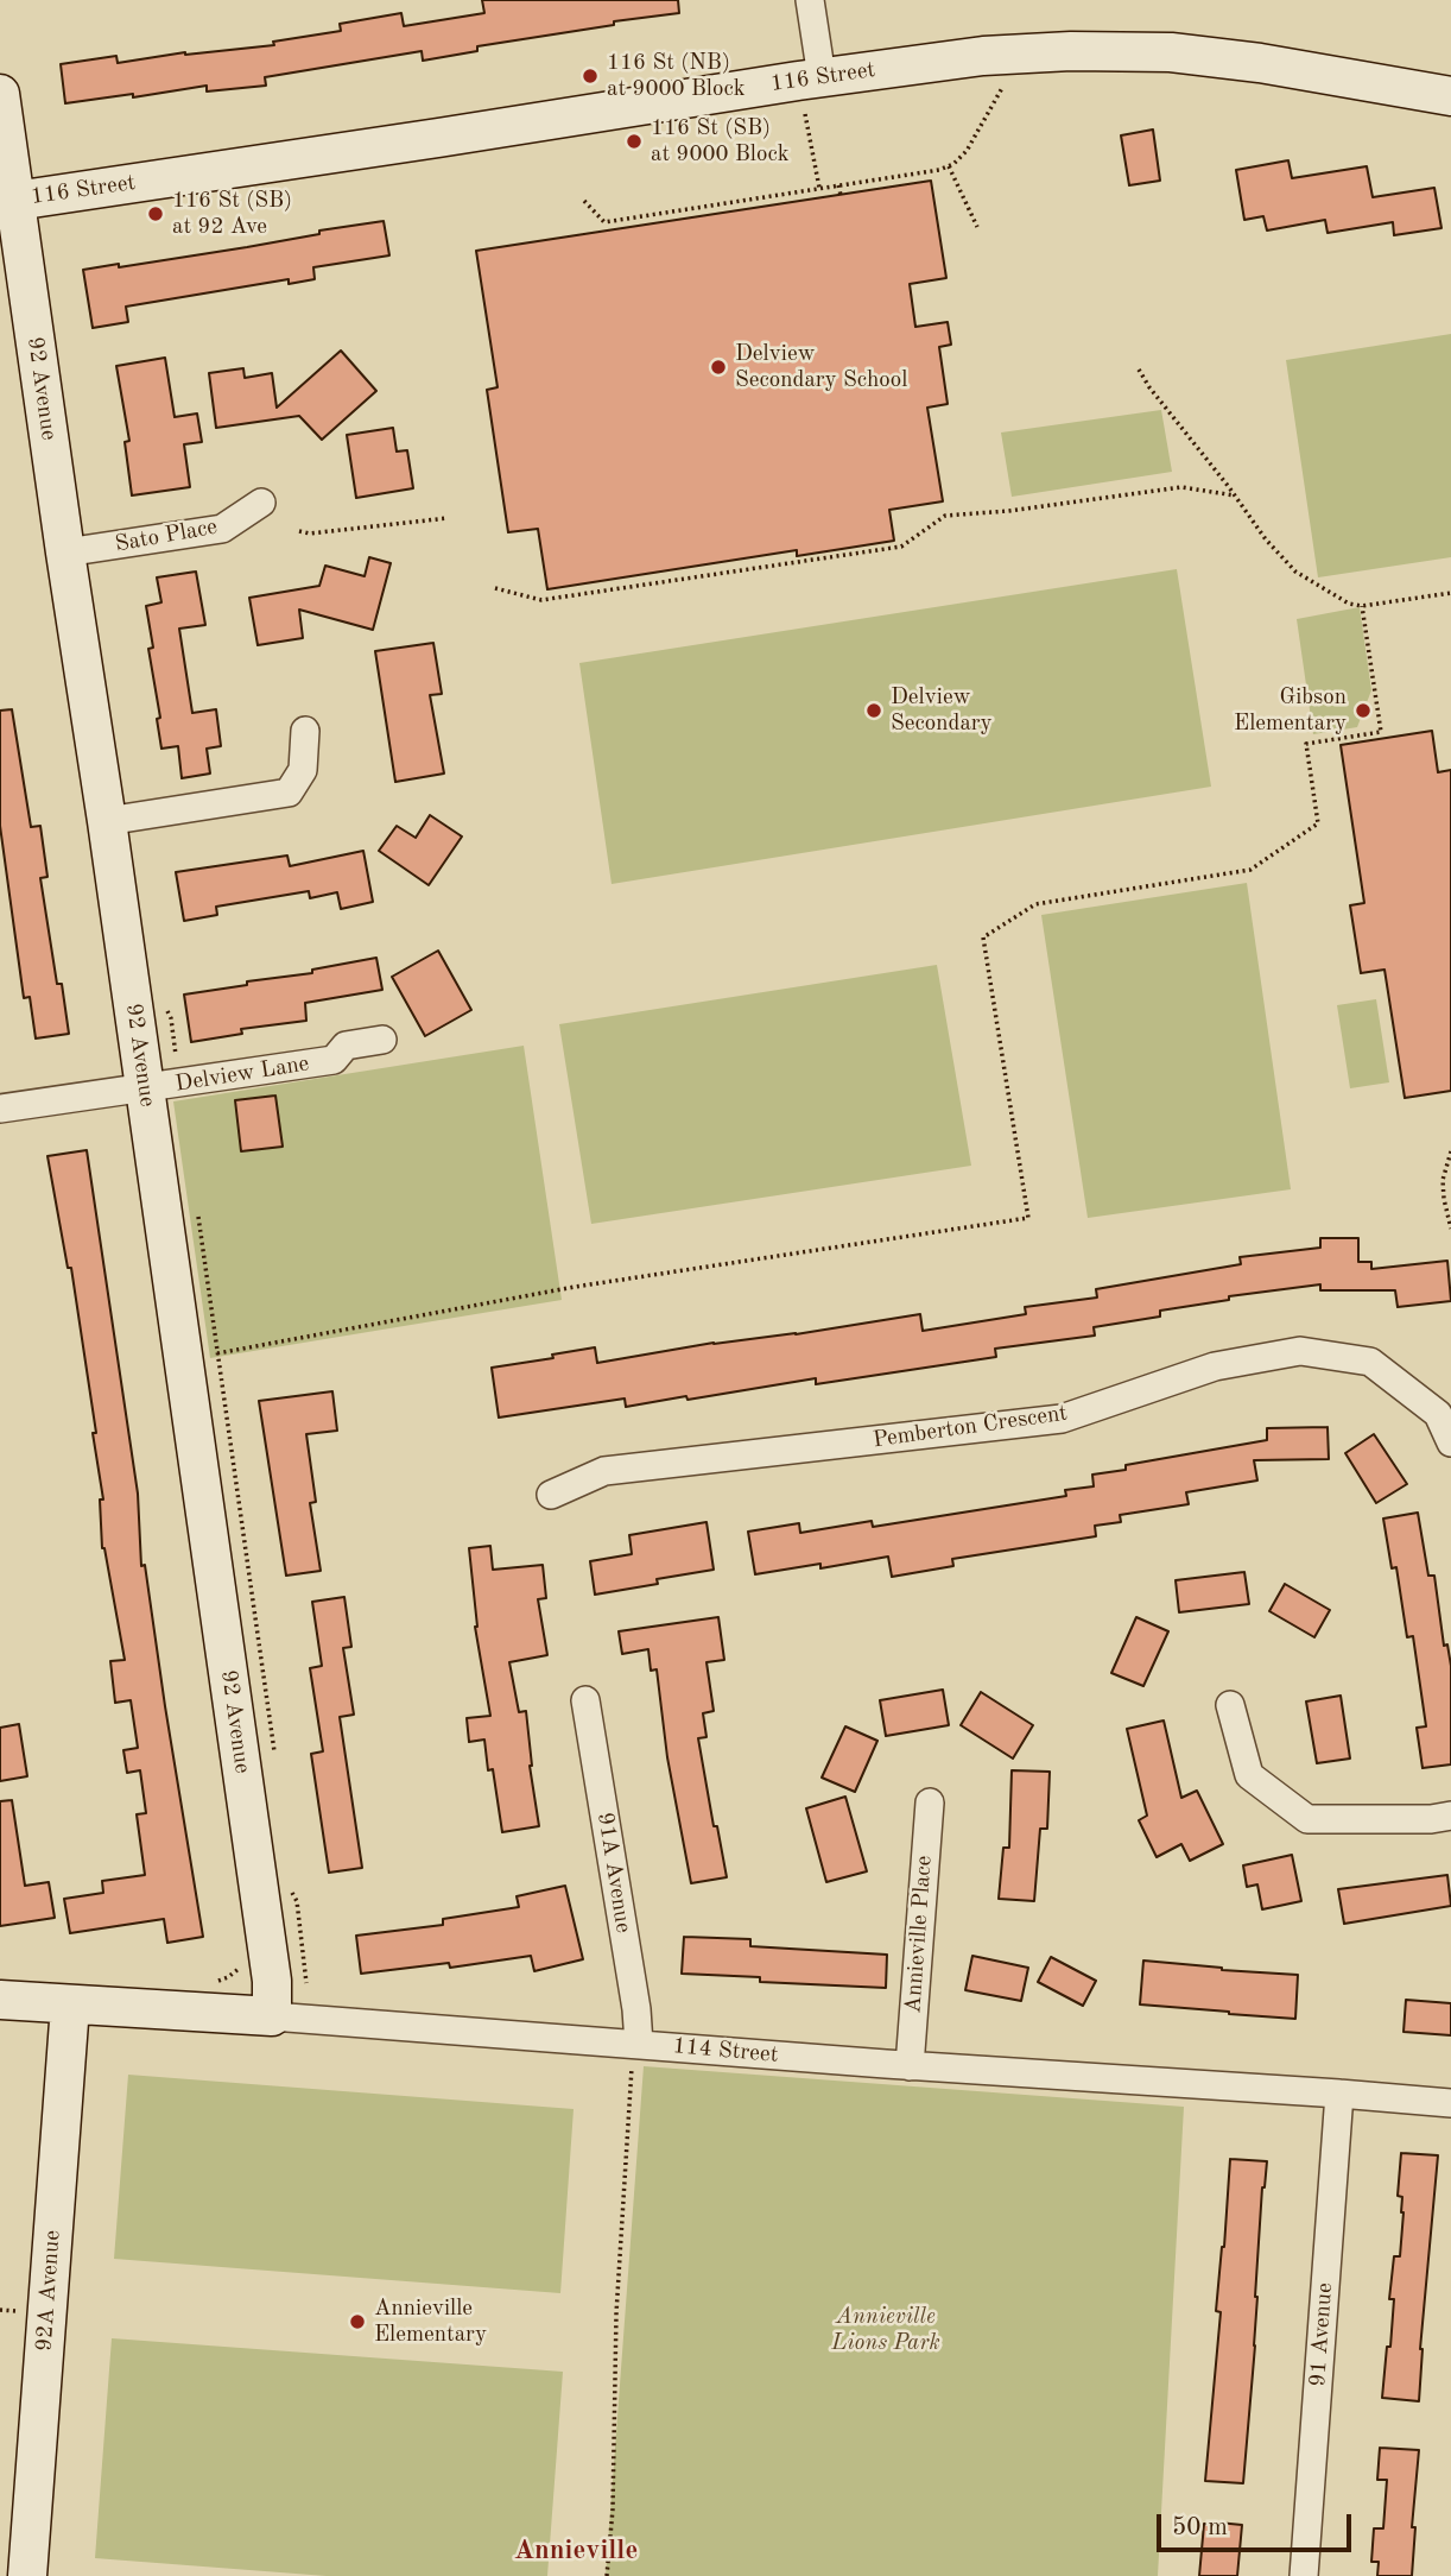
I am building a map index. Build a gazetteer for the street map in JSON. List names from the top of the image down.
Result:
{
  "streets": {
    "street": [
      "116 Street",
      "92 Avenue",
      "Sato Place",
      "Delview Lane",
      "Pemberton Crescent",
      "91A Avenue",
      "Annieville Place",
      "114 Street",
      "92A Avenue",
      "91 Avenue"
    ]
  },
  "crossings": [
    ["116 Street", "92 Avenue"],
    ["92 Avenue", "Sato Place"],
    ["92 Avenue", "Delview Lane"],
    ["92 Avenue", "114 Street"],
    ["91A Avenue", "114 Street"],
    ["Annieville Place", "114 Street"],
    ["114 Street", "92A Avenue"],
    ["114 Street", "91 Avenue"]
  ],
  "districts": ["Annieville"],
  "parks": ["Annieville Lions Park"],
  "places": [
    "116 St (NB) at 9000 Block",
    "116 St (SB) at 9000 Block",
    "116 St (SB) at 92 Ave",
    "Delview Secondary School",
    "Delview Secondary",
    "Gibson Elementary",
    "Annieville Elementary"
  ],
  "scale_bar": "50 m"
}
